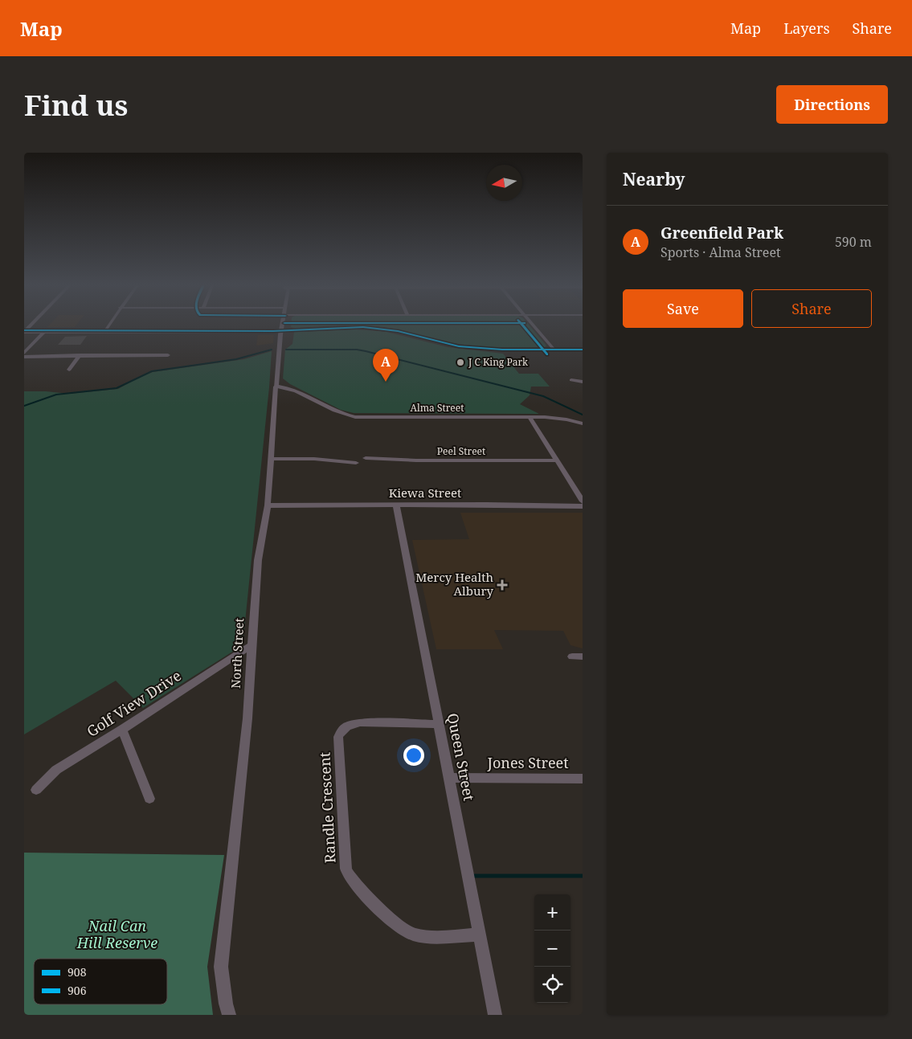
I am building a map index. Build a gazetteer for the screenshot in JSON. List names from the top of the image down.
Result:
{
  "streets": {
    "street": [
      "Alma Street",
      "Peel Street",
      "Kiewa Street",
      "North Street",
      "Golf View Drive",
      "Queen Street",
      "Jones Street",
      "Randle Crescent"
    ]
  },
  "crossings": [
    ["Alma Street", "North Street"],
    ["Kiewa Street", "North Street"],
    ["Kiewa Street", "Queen Street"],
    ["North Street", "Golf View Drive"],
    ["Queen Street", "Jones Street"],
    ["Queen Street", "Randle Crescent"]
  ],
  "parks": ["Nail Can Hill Reserve"],
  "places": {
    "other": ["J C King Park"],
    "health": ["Mercy Health Albury"]
  },
  "lines": ["transit line 906", "transit line 908"],
  "legend": ["908", "906"],
  "north": "left",
  "page": {
    "header": "Map",
    "nav": ["Map", "Layers", "Share"],
    "buttons": [
      "Directions",
      ["Save", "Share"]
    ],
    "title": "Find us",
    "heading": "Nearby",
    "list": [
      {
        "mark": "A",
        "name": "Greenfield Park",
        "note": "Sports · Alma Street",
        "value": "590 m"
      }
    ],
    "pins": "A",
    "map_buttons": ["+", "−"]
  }
}
